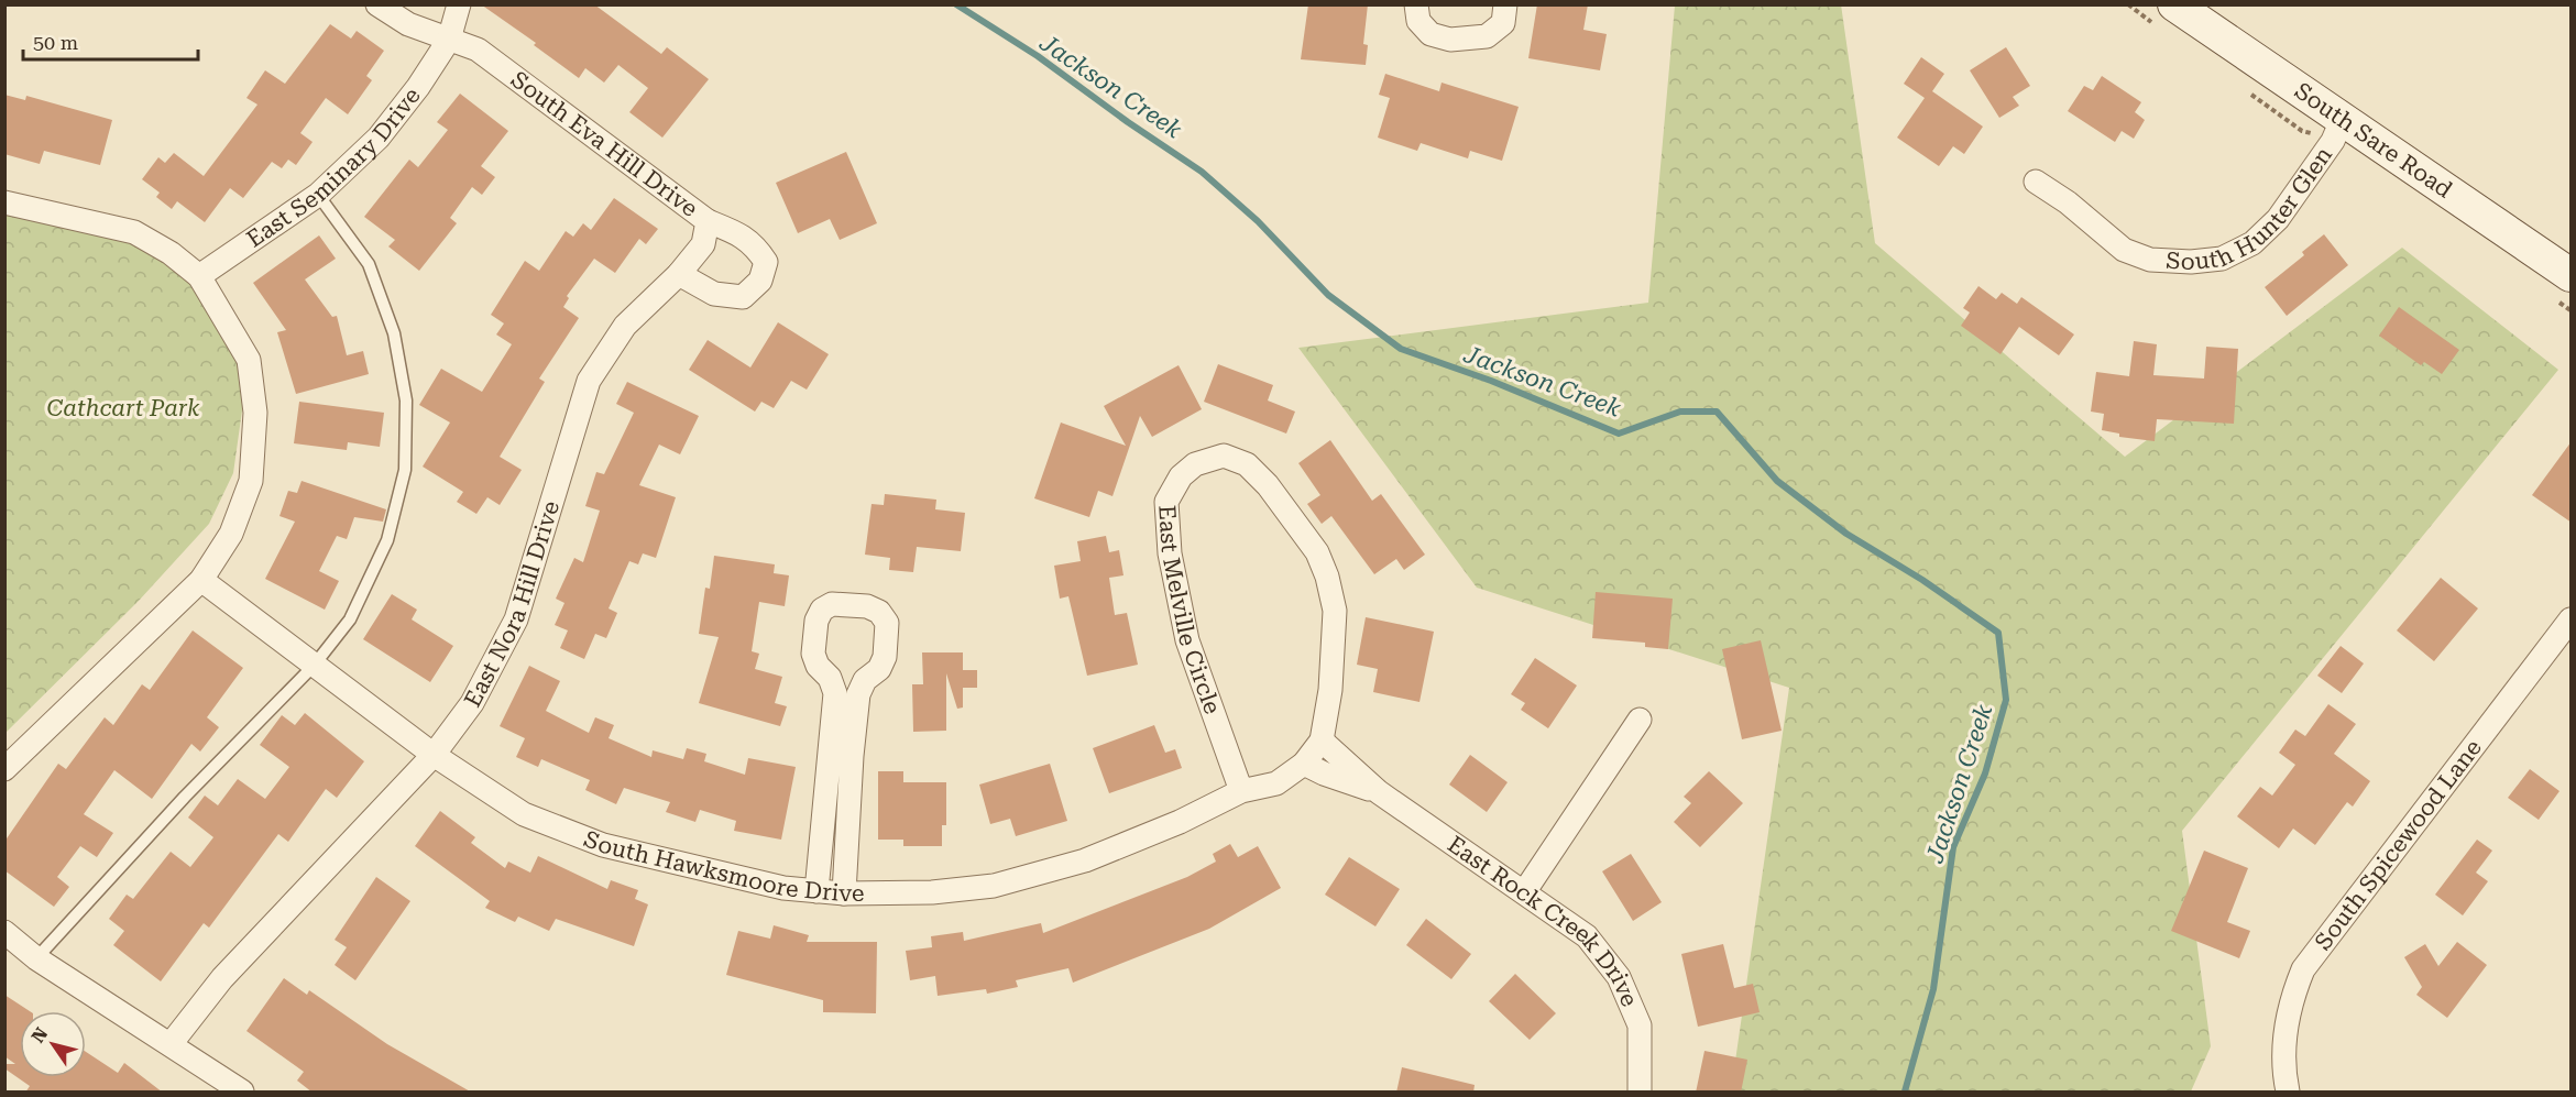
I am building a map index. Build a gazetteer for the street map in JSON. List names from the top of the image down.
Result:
{
  "streets": {
    "main road": ["South Sare Road"],
    "street": [
      "South Eva Hill Drive",
      "East Seminary Drive",
      "South Hunter Glen",
      "East Nora Hill Drive",
      "East Melville Circle",
      "South Spicewood Lane",
      "South Hawksmoore Drive",
      "East Rock Creek Drive"
    ]
  },
  "crossings": [
    ["South Sare Road", "South Hunter Glen"],
    ["South Eva Hill Drive", "East Seminary Drive"],
    ["South Eva Hill Drive", "East Nora Hill Drive"],
    ["East Nora Hill Drive", "South Hawksmoore Drive"],
    ["East Melville Circle", "South Hawksmoore Drive"],
    ["East Melville Circle", "East Rock Creek Drive"],
    ["South Hawksmoore Drive", "East Rock Creek Drive"]
  ],
  "water": ["Jackson Creek"],
  "parks": ["Cathcart Park"],
  "scale_bar": "50 m",
  "north": "top left"
}
